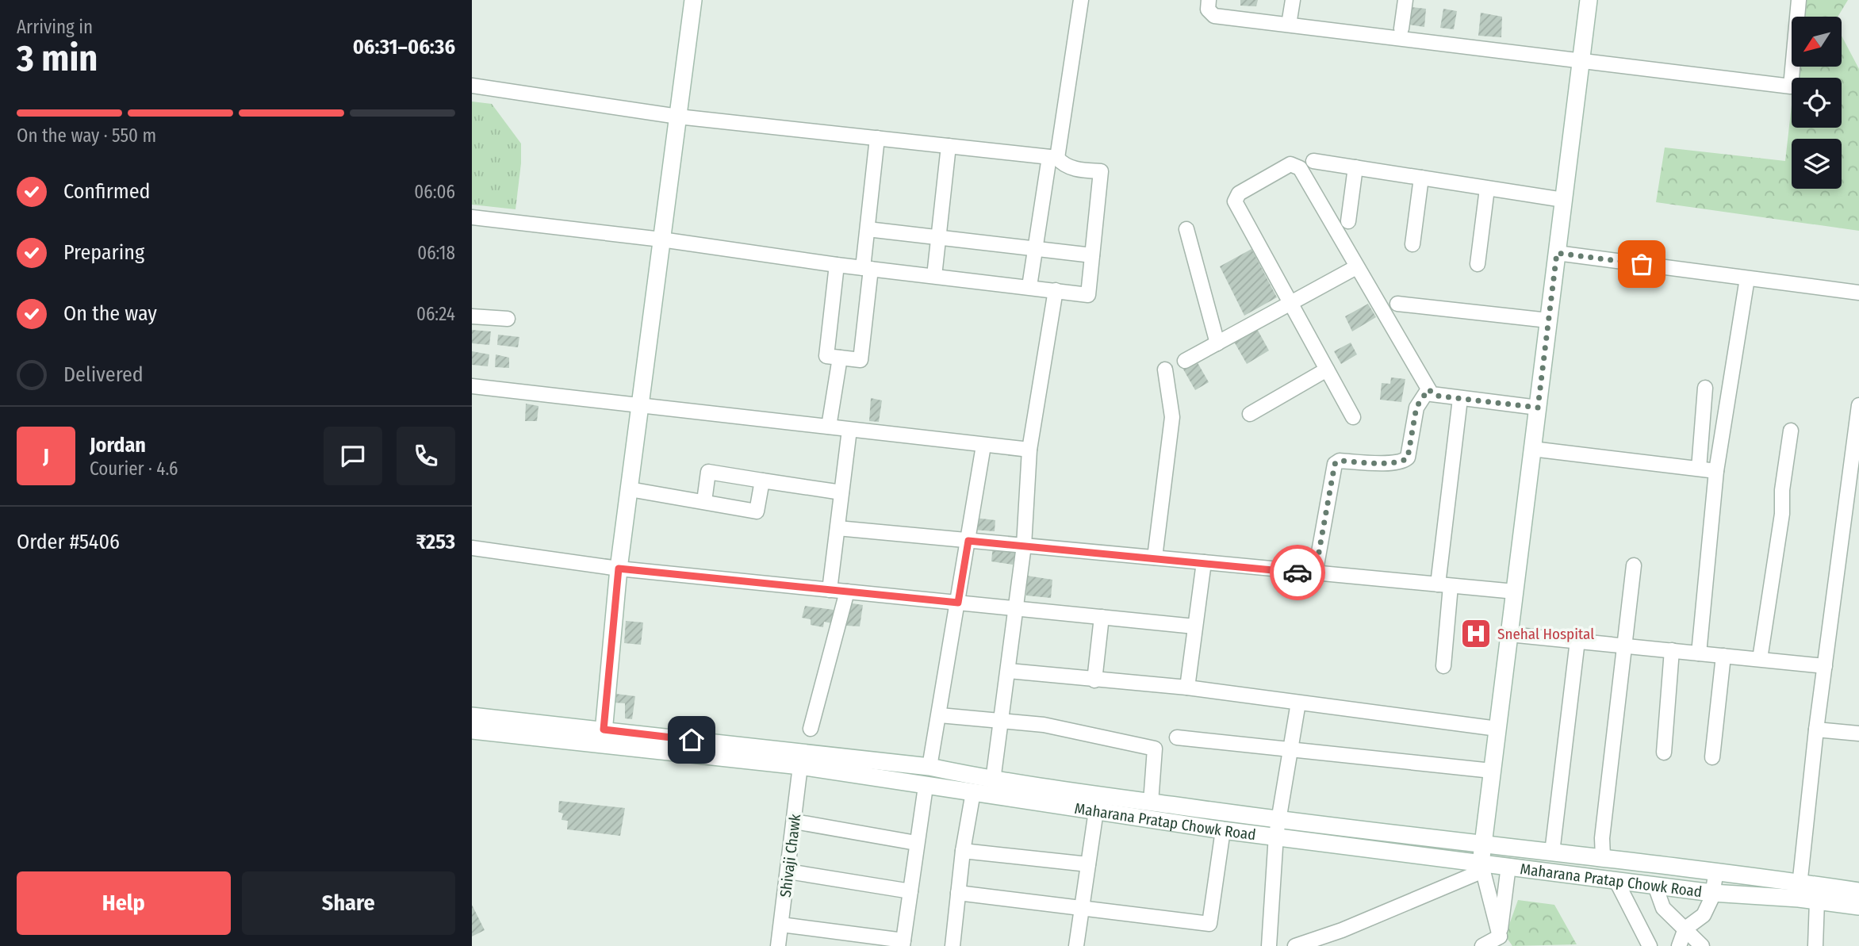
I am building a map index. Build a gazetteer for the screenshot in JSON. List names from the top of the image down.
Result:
{
  "streets": {
    "main road": ["Maharana Pratap Chowk Road"],
    "street": ["Shivaji Chawk"]
  },
  "crossings": [
    ["Maharana Pratap Chowk Road", "Shivaji Chawk"]
  ],
  "places": {
    "hospital": ["Snehal Hospital"]
  },
  "north": "bottom left",
  "page": {
    "heading": ["3 min", "Arriving in", "06:31–06:36"],
    "panel": [
      "Jordan",
      "Courier · 4.6",
      "Order #5406",
      "₹253"
    ],
    "bar": "On the way · 550 m",
    "list": [
      ["Confirmed", "06:06"],
      ["Preparing", "06:18"],
      ["On the way", "06:24"],
      "Delivered"
    ],
    "round": "J",
    "buttons": ["Help", "Share"]
  }
}
